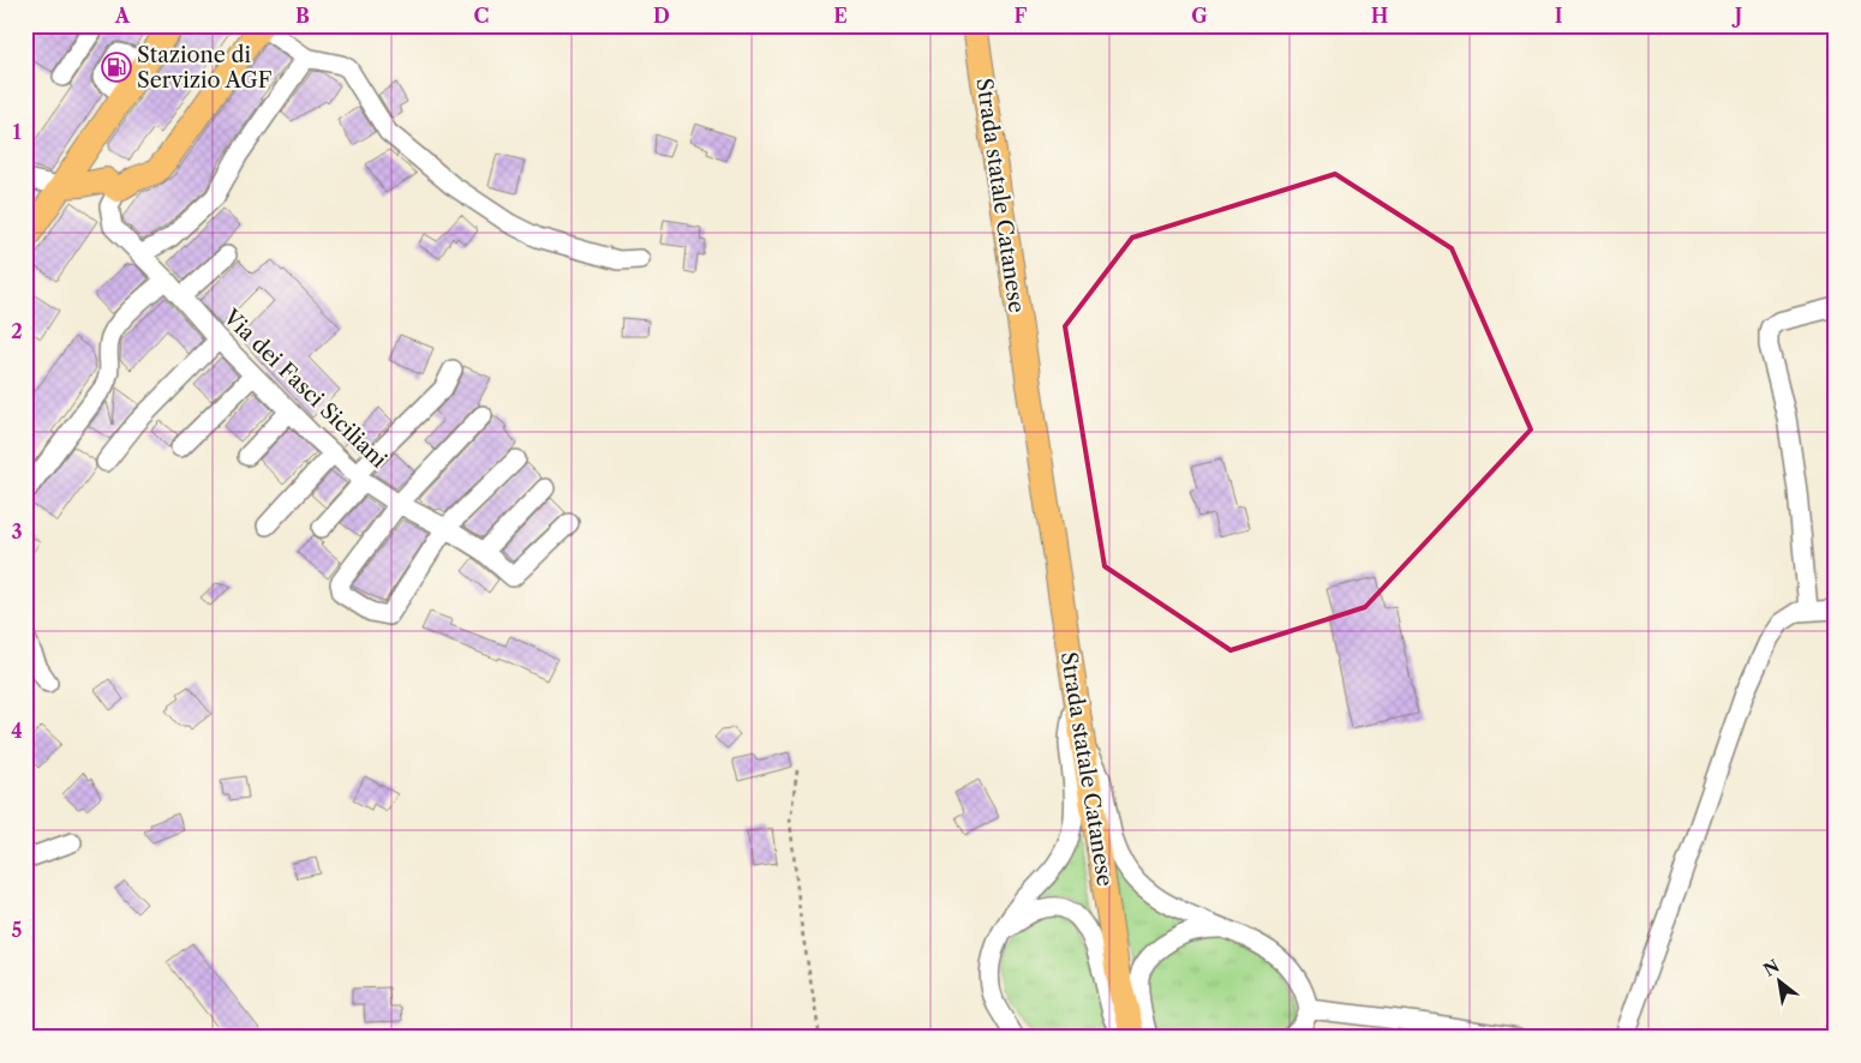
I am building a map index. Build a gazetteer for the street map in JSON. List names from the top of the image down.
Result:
{
  "streets": {
    "main road": ["Strada statale Catanese"],
    "street": ["Via dei Fasci Siciliani"]
  },
  "places": {
    "fuel station": ["Stazione di Servizio AGF"]
  },
  "north": "top left",
  "grid": {
    "columns": [
      "A",
      "B",
      "C",
      "D",
      "E",
      "F",
      "G",
      "H",
      "I",
      "J"
    ],
    "rows": [
      "1",
      "2",
      "3",
      "4",
      "5"
    ]
  }
}
